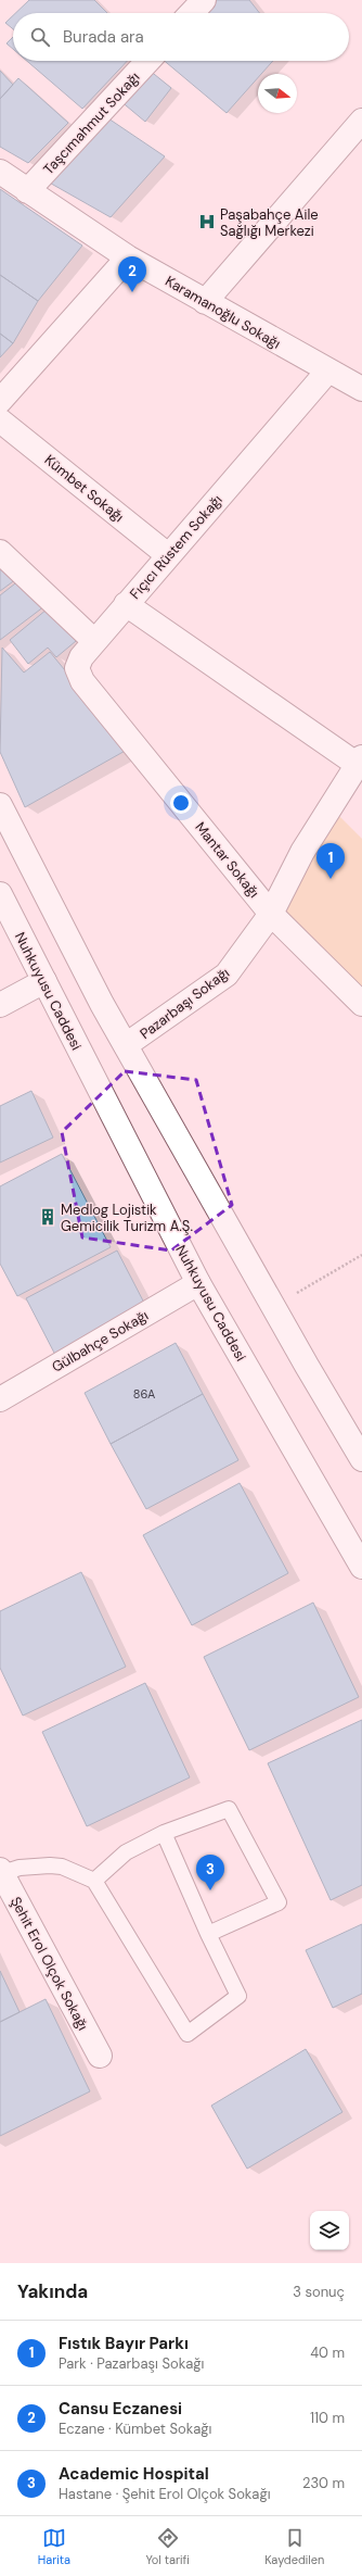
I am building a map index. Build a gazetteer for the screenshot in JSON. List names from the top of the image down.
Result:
{
  "streets": {
    "street": [
      "Taşcımahmut Sokağı",
      "Karamanoğlu Sokağı",
      "Kümbet Sokağı",
      "Fıçıcı Rüstem Sokağı",
      "Mantar Sokağı",
      "Nuhkuyusu Caddesi",
      "Pazarbaşı Sokağı",
      "Gülbahçe Sokağı",
      "Şehit Erol Olçok Sokağı"
    ]
  },
  "crossings": [
    ["Taşcımahmut Sokağı", "Karamanoğlu Sokağı"],
    ["Karamanoğlu Sokağı", "Fıçıcı Rüstem Sokağı"],
    ["Kümbet Sokağı", "Fıçıcı Rüstem Sokağı"],
    ["Fıçıcı Rüstem Sokağı", "Mantar Sokağı"],
    ["Fıçıcı Rüstem Sokağı", "Pazarbaşı Sokağı"],
    ["Mantar Sokağı", "Pazarbaşı Sokağı"],
    ["Nuhkuyusu Caddesi", "Gülbahçe Sokağı"]
  ],
  "places": {
    "hospital": ["Paşabahçe Aile Sağlığı Merkezi"],
    "building": ["Medlog Lojistik Gemicilik Turizm A.Ş."]
  },
  "house_numbers": ["86A"],
  "north": "right",
  "page": {
    "search": "Burada ara",
    "pins": ["2", "1", "3"],
    "heading": ["Yakında", "3 sonuç"],
    "list": [
      {
        "mark": "1",
        "name": "Fıstık Bayır Parkı",
        "note": "Park · Pazarbaşı Sokağı",
        "value": "40 m"
      },
      {
        "mark": "2",
        "name": "Cansu Eczanesi",
        "note": "Eczane · Kümbet Sokağı",
        "value": "110 m"
      },
      {
        "mark": "3",
        "name": "Academic Hospital",
        "note": "Hastane · Şehit Erol Olçok Sokağı",
        "value": "230 m"
      }
    ],
    "nav": ["Harita", "Yol tarifi", "Kaydedilen"]
  }
}
